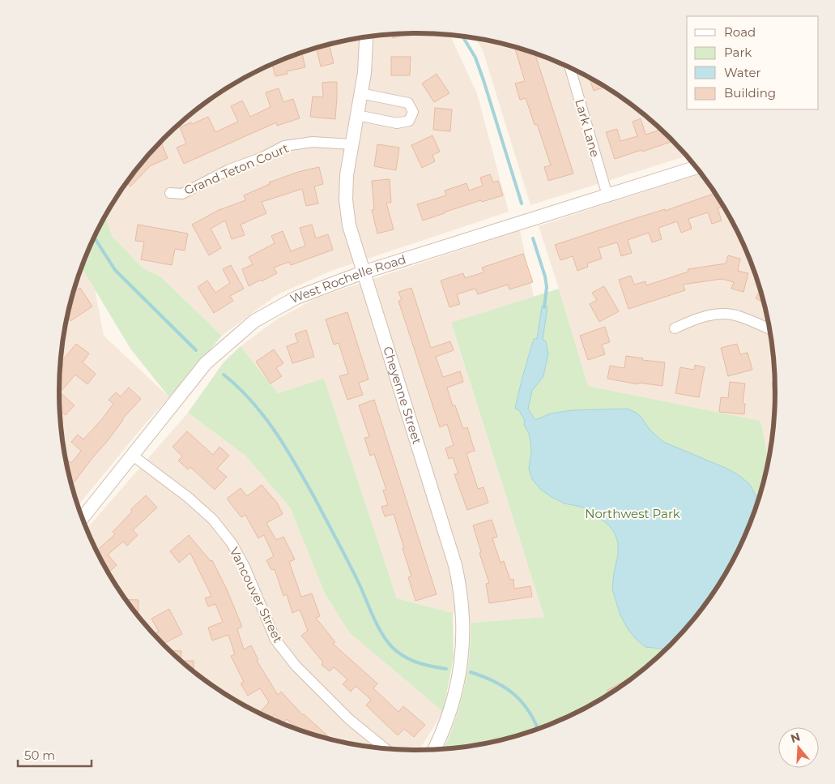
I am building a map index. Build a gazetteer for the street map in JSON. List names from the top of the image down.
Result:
{
  "streets": {
    "street": [
      "Lark Lane",
      "Grand Teton Court",
      "West Rochelle Road",
      "Cheyenne Street",
      "Vancouver Street"
    ]
  },
  "crossings": [
    ["Lark Lane", "West Rochelle Road"],
    ["Grand Teton Court", "Cheyenne Street"],
    ["West Rochelle Road", "Cheyenne Street"],
    ["West Rochelle Road", "Vancouver Street"]
  ],
  "parks": ["Northwest Park"],
  "legend": [
    "Road",
    "Park",
    "Water",
    "Building"
  ],
  "scale_bar": "50 m",
  "north": "top"
}
